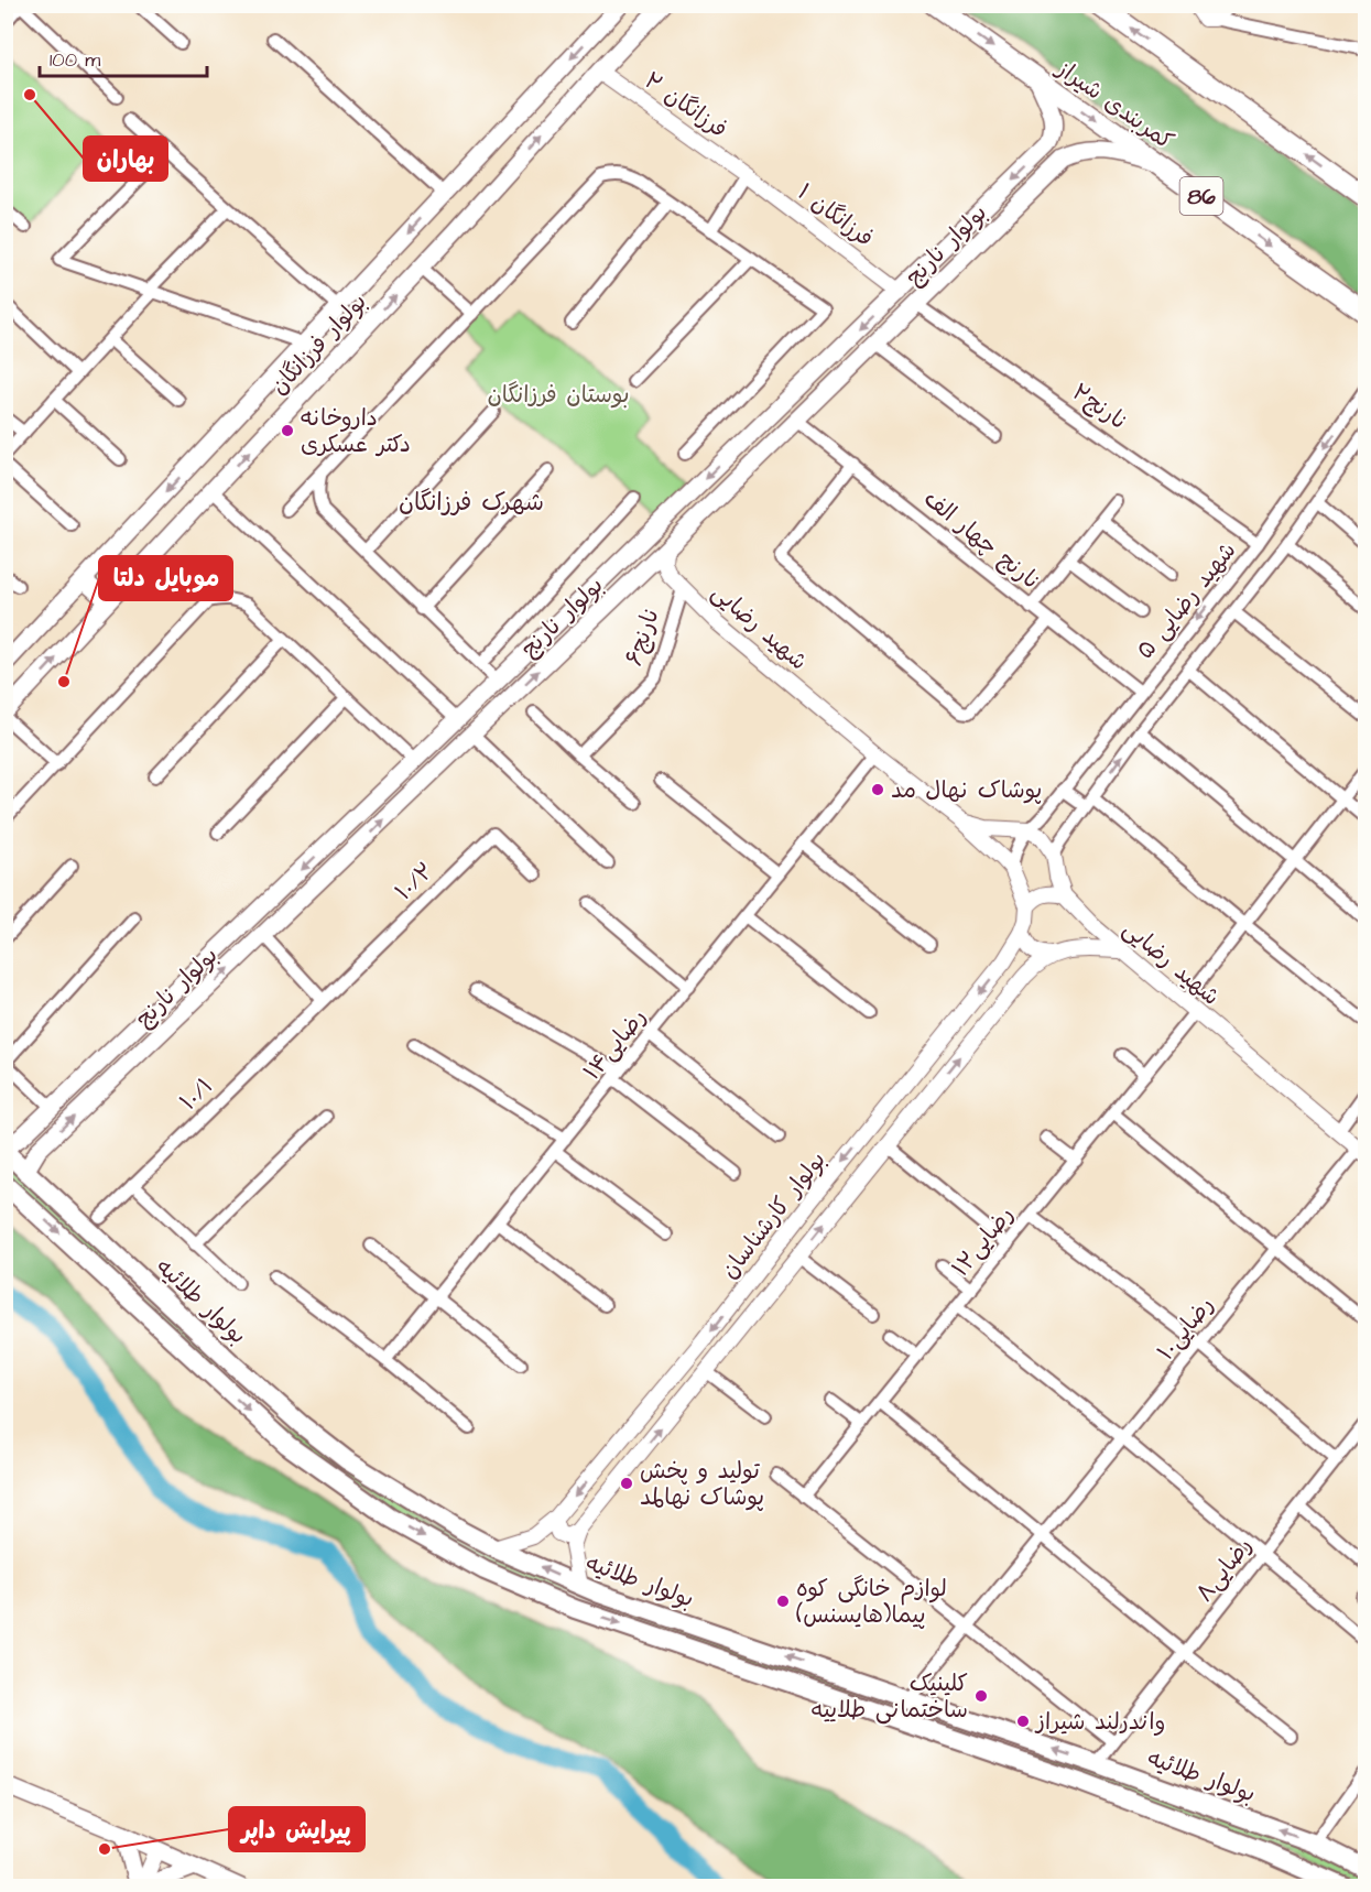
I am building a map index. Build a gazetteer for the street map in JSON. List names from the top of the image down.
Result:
{
  "streets": {
    "highway": ["کمربندی شیراز", "86"],
    "main road": ["بولوار نارنج", "بولوار فرزانگان", "بولوار طلائیه"],
    "street": [
      "فرزانگان ۲",
      "فرزانگان ۱",
      "نارنج۲",
      "نارنج چهار الف",
      "شهید رضایی ۵",
      "شهید رضایی",
      "نارنج۶",
      "۱۰/۲",
      "رضایی۱۴",
      "۱۰/۱",
      "بولوار کارشناسان",
      "رضایی۱۲",
      "رضایی۱۰",
      "رضایی۸"
    ]
  },
  "crossings": [
    ["فرزانگان ۲", "فرزانگان ۱"],
    ["فرزانگان ۲", "بولوار فرزانگان"],
    ["کمربندی شیراز", "بولوار نارنج"],
    ["فرزانگان ۱", "بولوار نارنج"],
    ["بولوار نارنج", "نارنج۲"],
    ["بولوار نارنج", "نارنج چهار الف"],
    ["بولوار نارنج", "نارنج۶"],
    ["بولوار نارنج", "بولوار طلائیه"],
    ["نارنج۲", "شهید رضایی ۵"],
    ["نارنج چهار الف", "شهید رضایی ۵"],
    ["شهید رضایی ۵", "شهید رضایی"],
    ["شهید رضایی", "نارنج۶"],
    ["شهید رضایی", "رضایی۱۴"],
    ["شهید رضایی", "بولوار کارشناسان"],
    ["شهید رضایی", "رضایی۱۲"],
    ["شهید رضایی", "رضایی۱۰"],
    ["۱۰/۲", "۱۰/۱"],
    ["بولوار کارشناسان", "بولوار طلائیه"],
    ["بولوار طلائیه", "رضایی۱۰"],
    ["بولوار طلائیه", "رضایی۸"]
  ],
  "districts": ["شهرک فرزانگان"],
  "parks": ["بوستان فرزانگان"],
  "places": [
    "بهاران",
    "داروخانه دکتر عسکری",
    "موبایل دلتا",
    "پوشاک نهال مد",
    "تولید و پخش پوشاک نهالمد",
    "لوازم خانگی کوه پیما(هایسنس)",
    "کلینیک ساختمانی طلاییه",
    "واندرلند شیراز",
    "پیرایش داپر"
  ],
  "scale_bar": "100 m"
}
